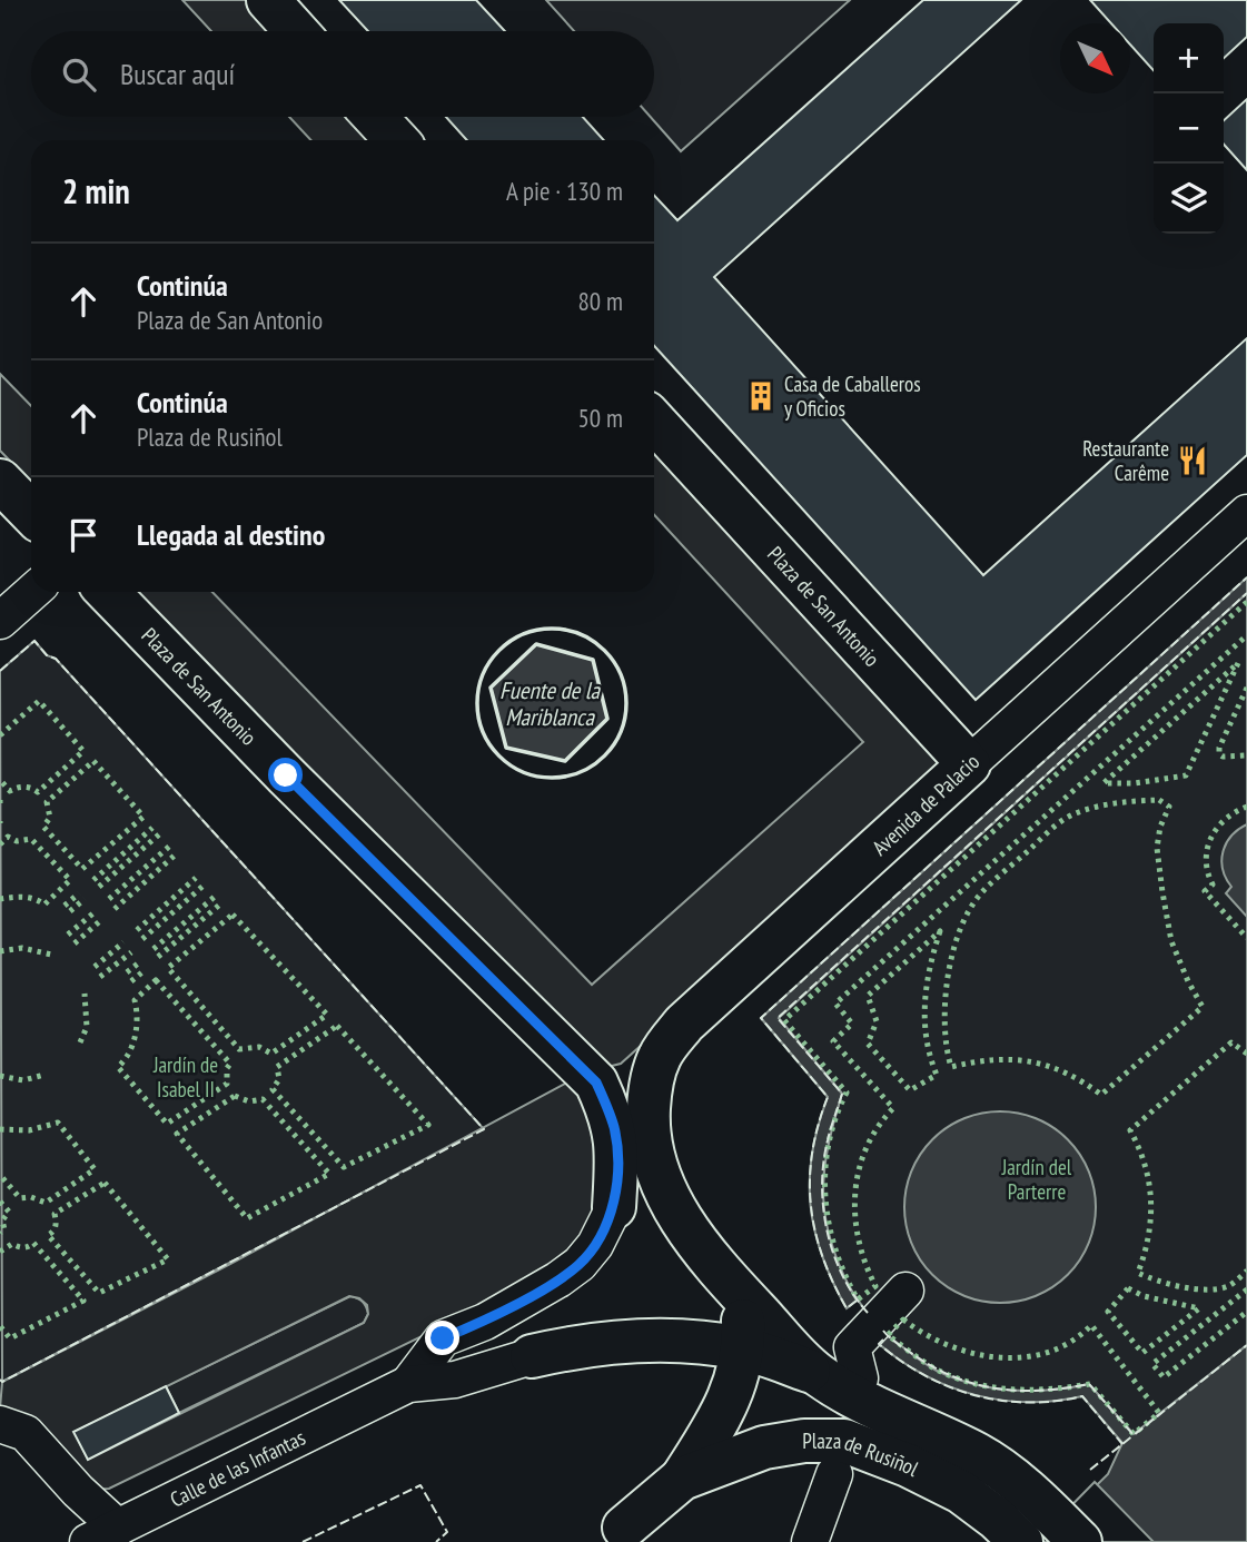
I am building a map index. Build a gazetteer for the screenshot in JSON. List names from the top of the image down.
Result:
{
  "streets": {
    "main road": ["Plaza de San Antonio", "Avenida de Palacio", "Plaza de Rusiñol"],
    "street": ["Calle de las Infantas"]
  },
  "crossings": [
    ["Plaza de San Antonio", "Avenida de Palacio"],
    ["Plaza de San Antonio", "Plaza de Rusiñol"],
    ["Avenida de Palacio", "Plaza de Rusiñol"],
    ["Plaza de Rusiñol", "Calle de las Infantas"]
  ],
  "water": ["Fuente de la Mariblanca"],
  "parks": ["Jardín de Isabel II", "Jardín del Parterre"],
  "places": {
    "building": ["Casa de Caballeros y Oficios"],
    "restaurant": ["Restaurante Carême"]
  },
  "north": "bottom right",
  "page": {
    "map_buttons": ["+", "−"],
    "search": "Buscar aquí",
    "heading": ["2 min", "A pie · 130 m"],
    "list": [
      ["Continúa", "Plaza de San Antonio", "80 m"],
      ["Continúa", "Plaza de Rusiñol", "50 m"],
      "Llegada al destino"
    ]
  }
}
